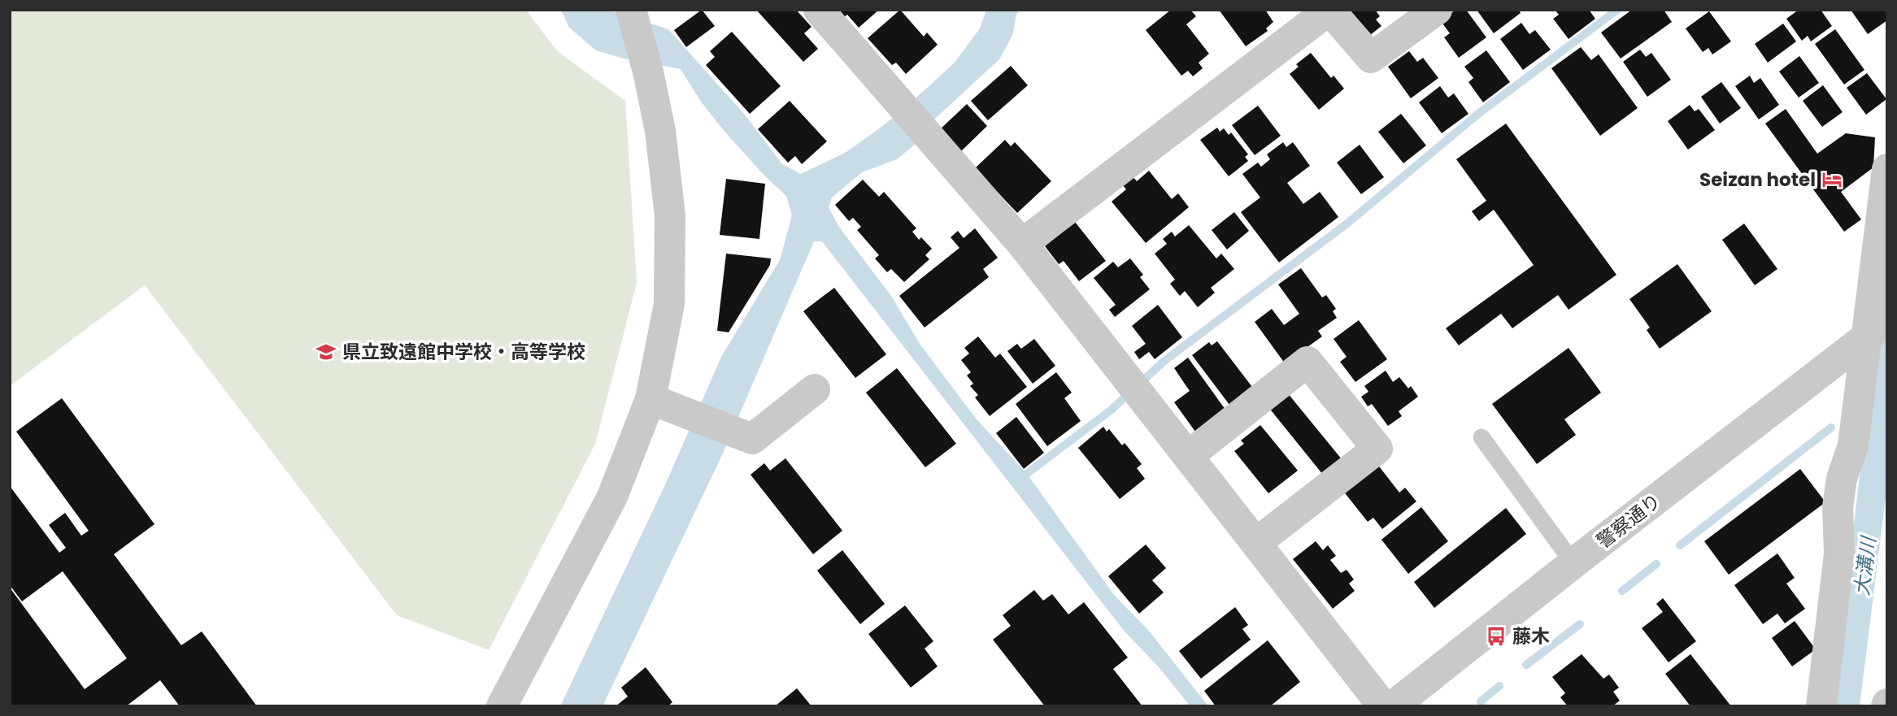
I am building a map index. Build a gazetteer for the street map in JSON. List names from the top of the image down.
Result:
{
  "streets": {
    "street": ["警察通り"]
  },
  "water": ["大溝川"],
  "places": {
    "hotel": ["Seizan hotel"],
    "school or university": ["県立致遠館中学校・高等学校"],
    "bus stop": ["藤木"]
  }
}
